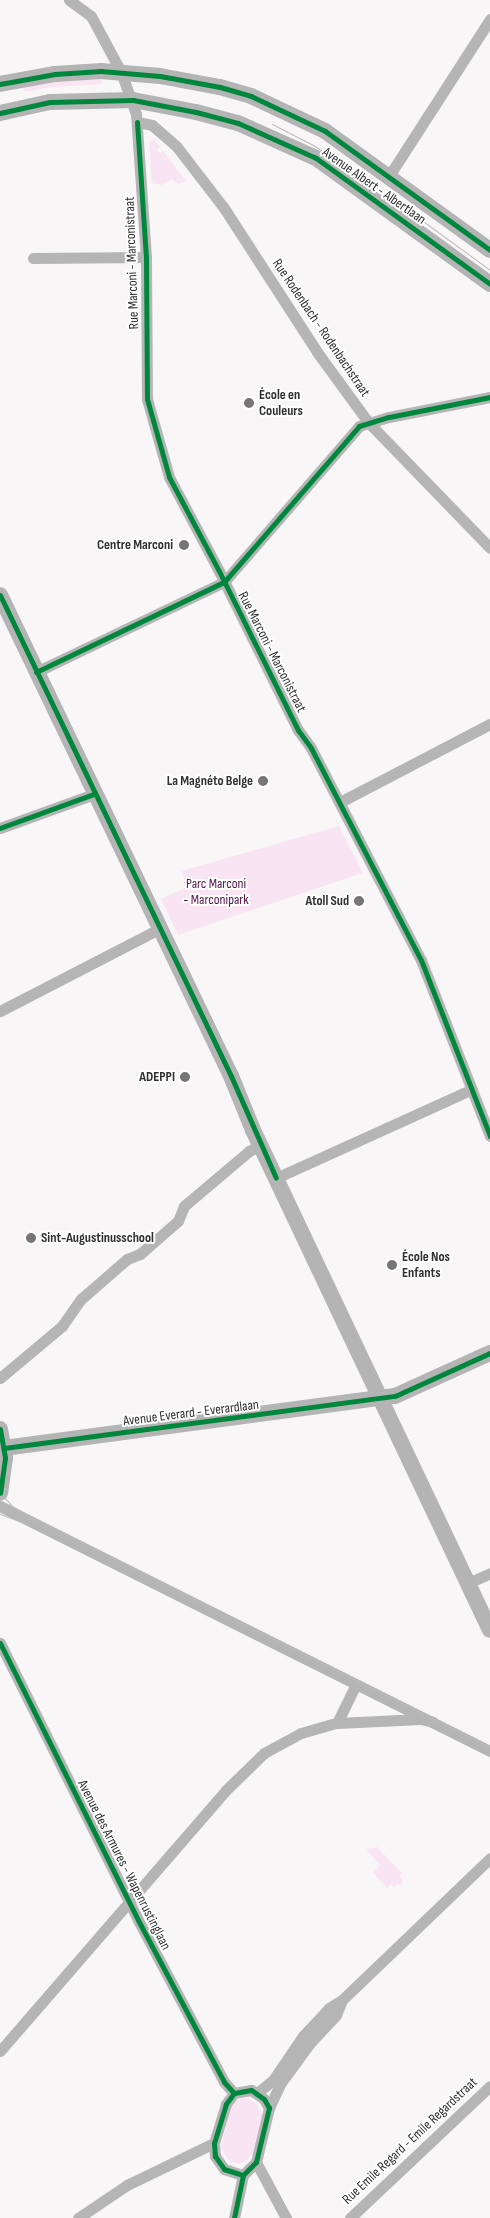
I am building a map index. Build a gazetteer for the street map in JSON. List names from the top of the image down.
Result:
{
  "streets": {
    "main road": ["Avenue Albert - Albertlaan", "Avenue Everard - Everardlaan"],
    "street": [
      "Rue Marconi - Marconistraat",
      "Rue Rodenbach - Rodenbachstraat",
      "Avenue des Armures - Wapenrustinglaan",
      "Rue Emile Regard - Emile Regardstraat"
    ]
  },
  "crossings": [
    ["Avenue Albert - Albertlaan", "Rue Marconi - Marconistraat"],
    ["Rue Marconi - Marconistraat", "Rue Rodenbach - Rodenbachstraat"]
  ],
  "parks": ["Parc Marconi - Marconipark"],
  "places": [
    "École en Couleurs",
    "Centre Marconi",
    "La Magnéto Belge",
    "Atoll Sud",
    "ADEPPI",
    "Sint-Augustinusschool",
    "École Nos Enfants"
  ]
}
